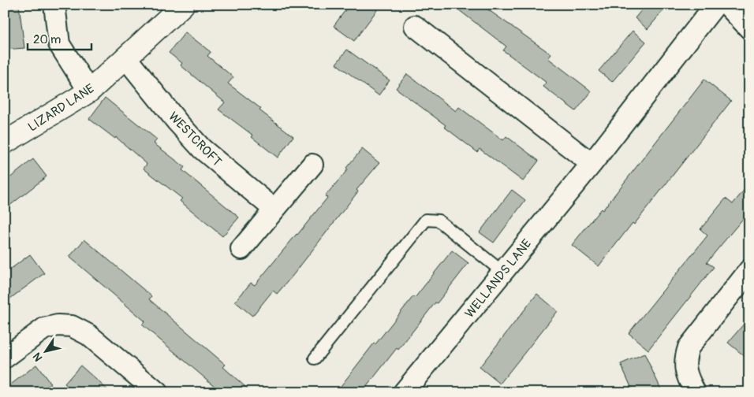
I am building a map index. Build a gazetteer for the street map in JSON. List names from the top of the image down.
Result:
{
  "streets": {
    "street": ["LIZARD LANE", "WESTCROFT", "WELLANDS LANE"]
  },
  "crossings": [
    ["LIZARD LANE", "WESTCROFT"]
  ],
  "scale_bar": "20 m",
  "north": "bottom left"
}
